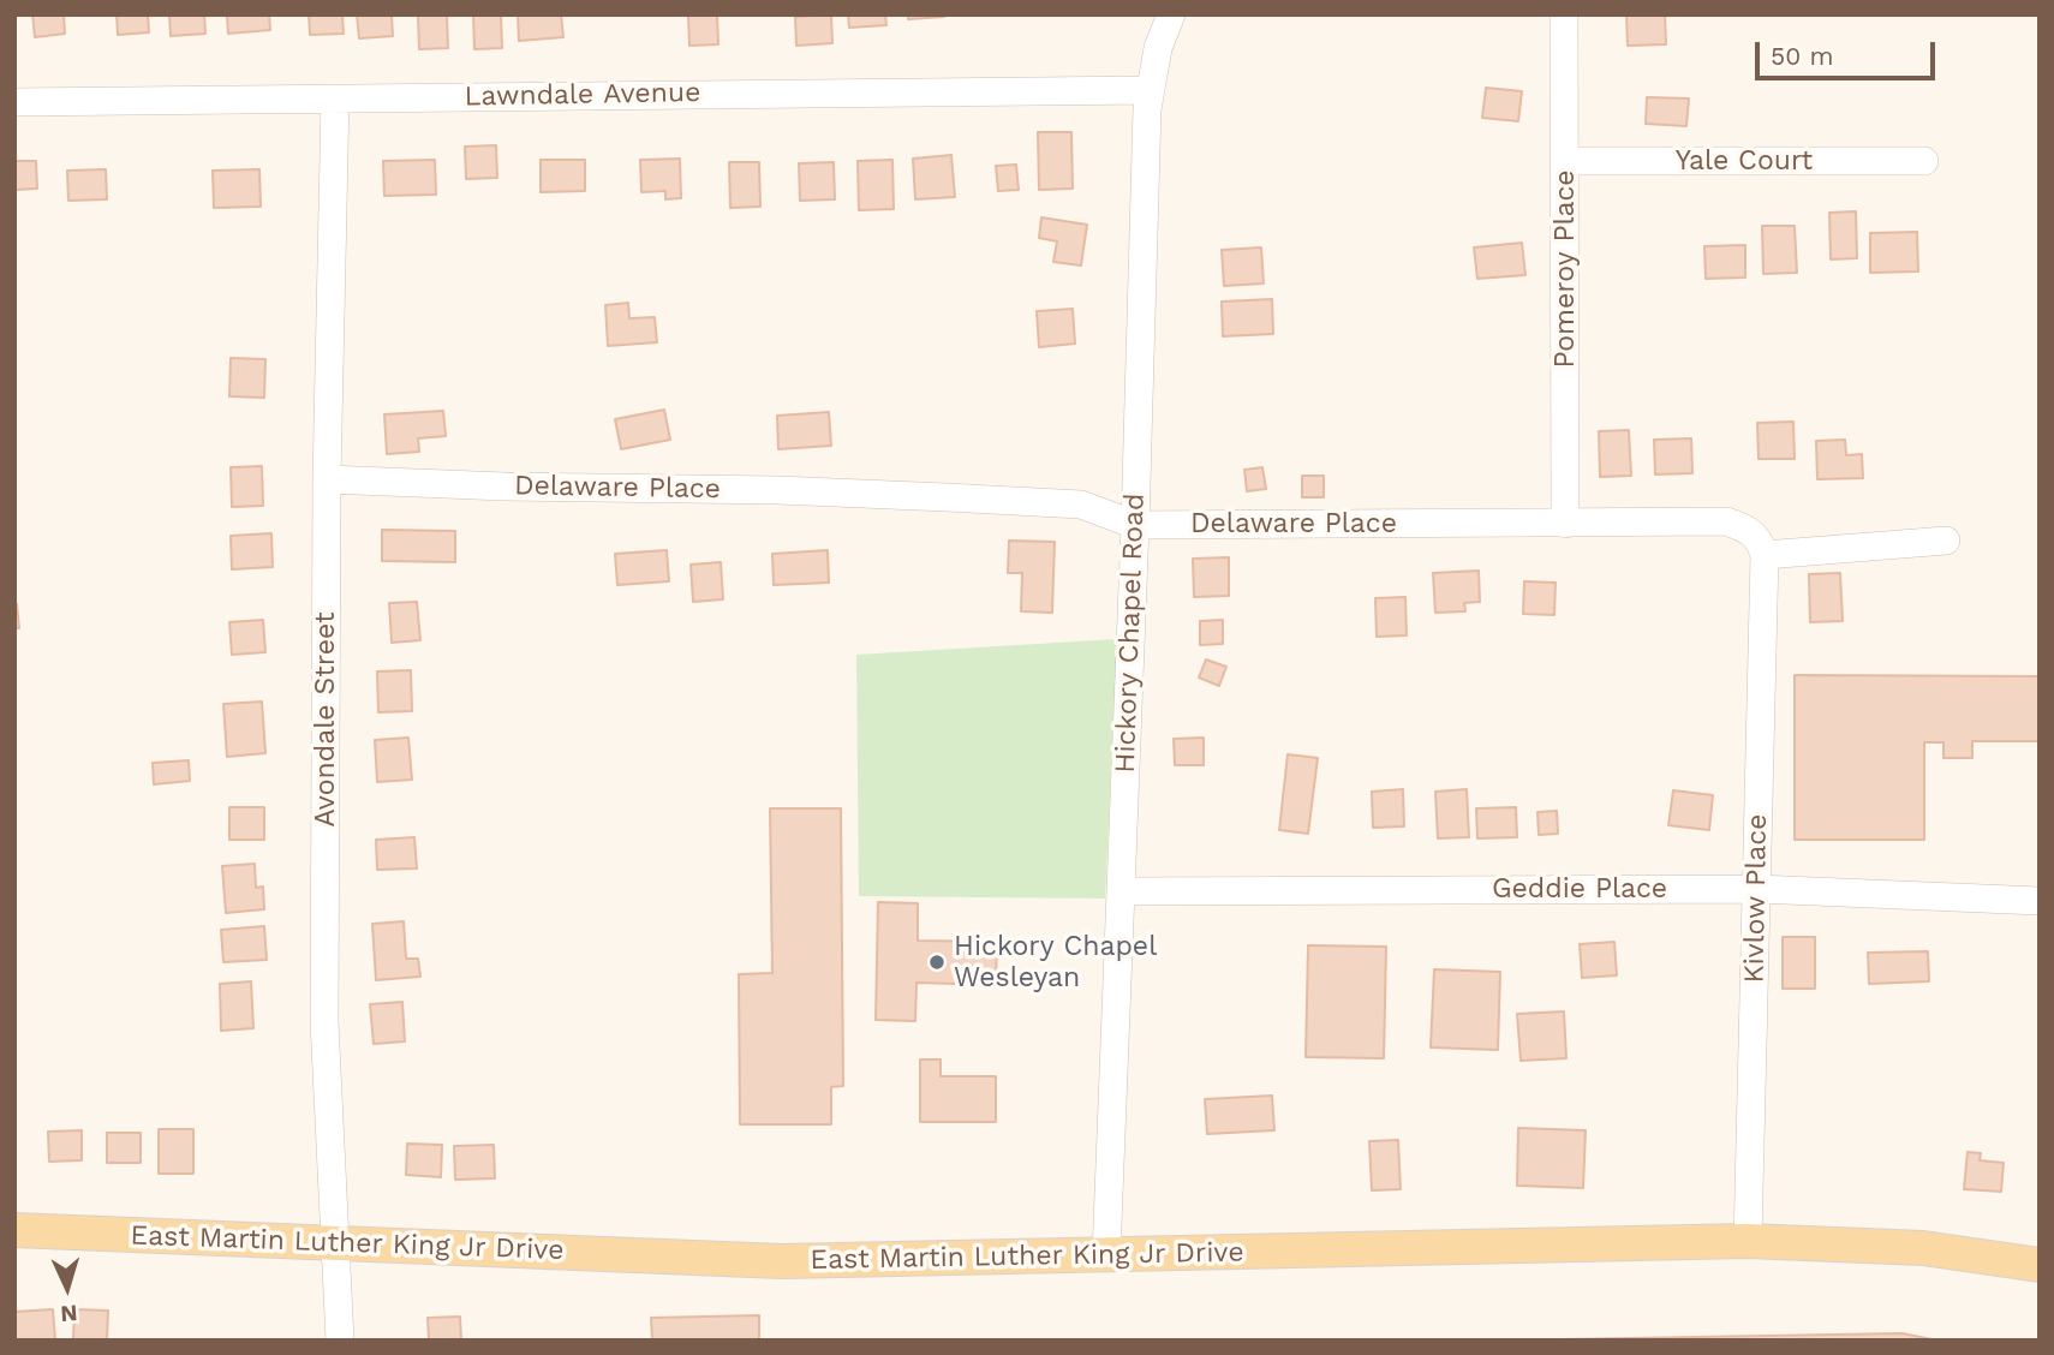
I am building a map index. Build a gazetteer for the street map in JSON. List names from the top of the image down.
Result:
{
  "streets": {
    "main road": ["East Martin Luther King Jr Drive"],
    "street": [
      "Lawndale Avenue",
      "Yale Court",
      "Pomeroy Place",
      "Delaware Place",
      "Hickory Chapel Road",
      "Avondale Street",
      "Geddie Place",
      "Kivlow Place"
    ]
  },
  "crossings": [
    ["Lawndale Avenue", "Hickory Chapel Road"],
    ["Lawndale Avenue", "Avondale Street"],
    ["Yale Court", "Pomeroy Place"],
    ["Pomeroy Place", "Delaware Place"],
    ["Delaware Place", "Hickory Chapel Road"],
    ["Delaware Place", "Avondale Street"],
    ["Delaware Place", "Kivlow Place"],
    ["Hickory Chapel Road", "Geddie Place"],
    ["Hickory Chapel Road", "East Martin Luther King Jr Drive"],
    ["Avondale Street", "East Martin Luther King Jr Drive"],
    ["Geddie Place", "Kivlow Place"],
    ["Kivlow Place", "East Martin Luther King Jr Drive"]
  ],
  "places": ["Hickory Chapel Wesleyan"],
  "scale_bar": "50 m",
  "north": "bottom"
}
